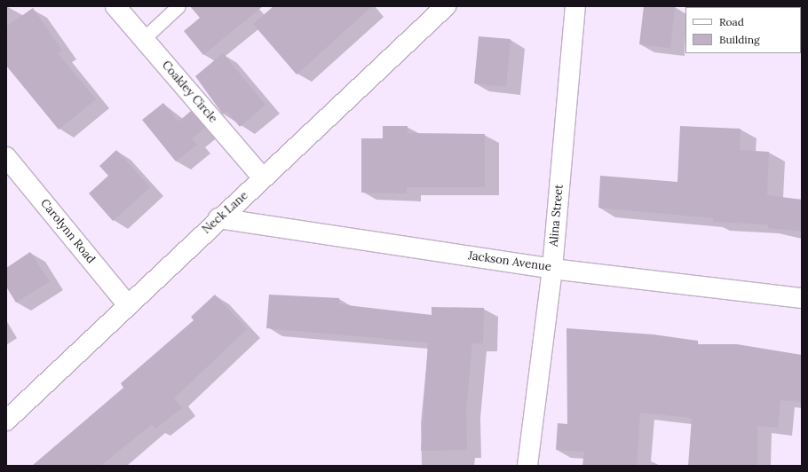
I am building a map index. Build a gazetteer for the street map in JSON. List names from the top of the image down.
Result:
{
  "streets": {
    "street": [
      "Coakley Circle",
      "Neck Lane",
      "Alina Street",
      "Carolynn Road",
      "Jackson Avenue"
    ]
  },
  "crossings": [
    ["Coakley Circle", "Neck Lane"],
    ["Neck Lane", "Carolynn Road"],
    ["Neck Lane", "Jackson Avenue"],
    ["Alina Street", "Jackson Avenue"]
  ],
  "legend": ["Road", "Building"]
}
